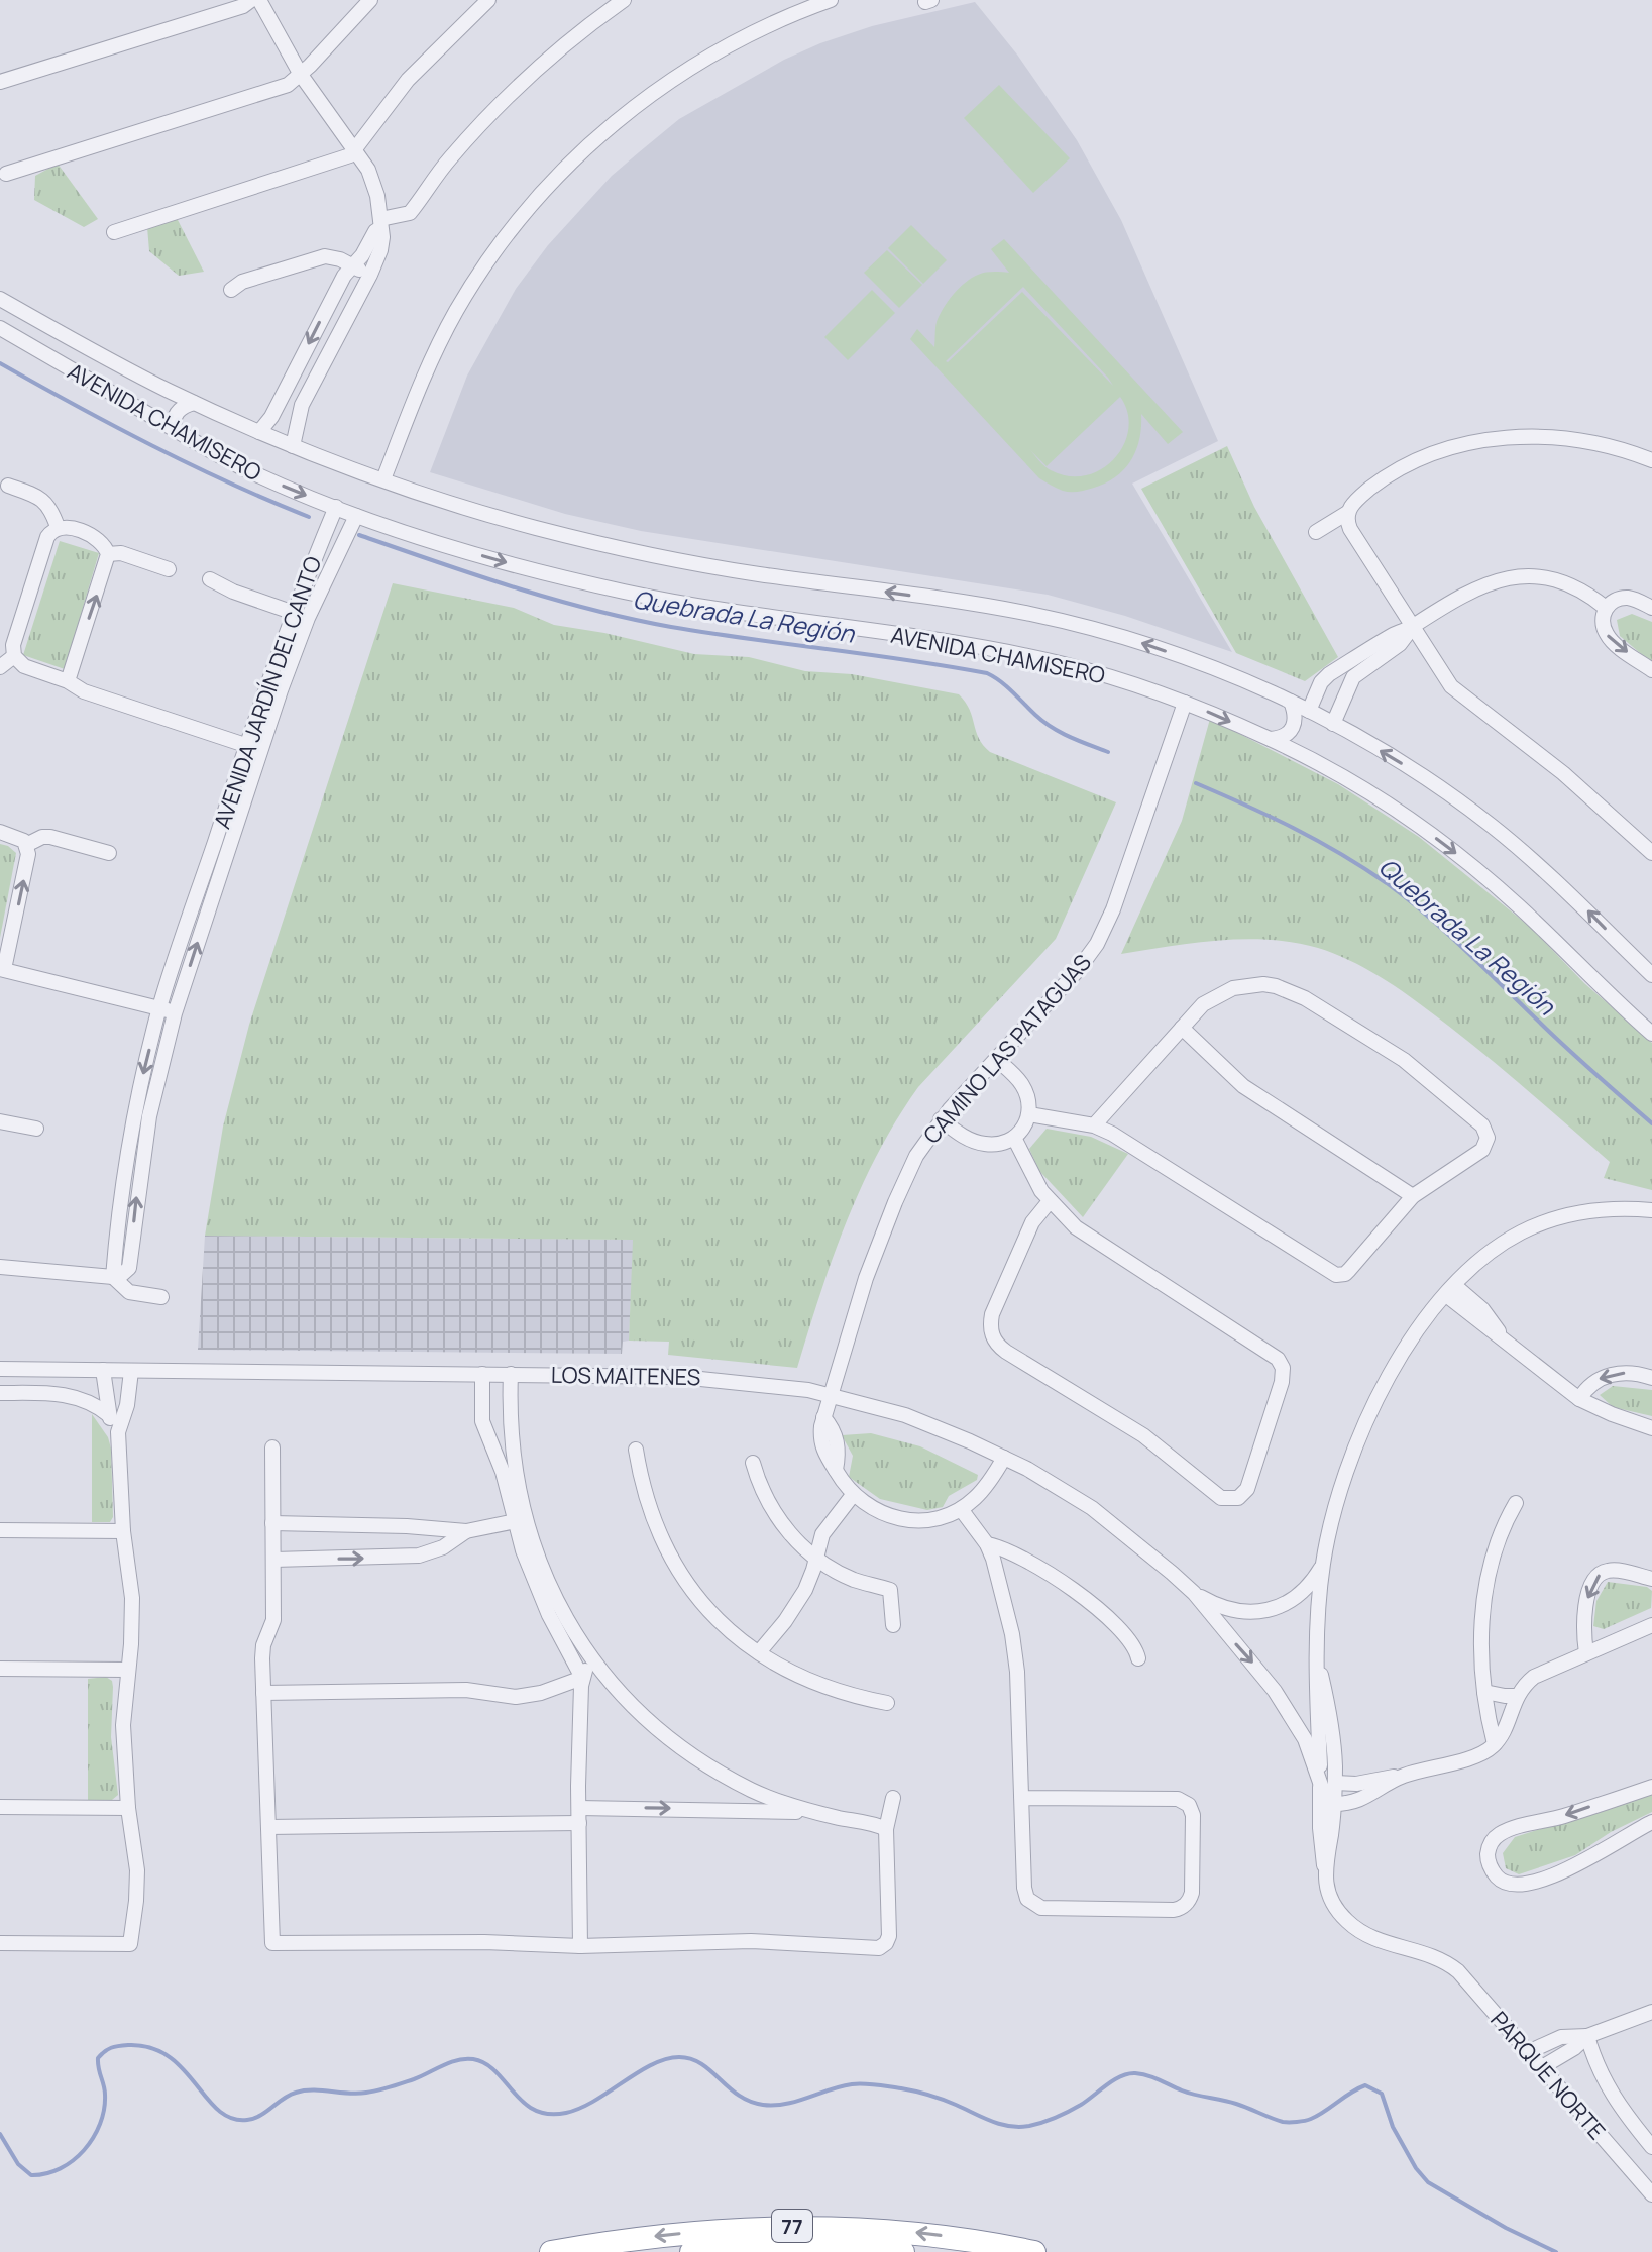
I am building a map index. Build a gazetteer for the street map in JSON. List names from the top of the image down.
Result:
{
  "streets": {
    "highway": ["77"],
    "street": [
      "AVENIDA CHAMISERO",
      "AVENIDA JARDÍN DEL CANTO",
      "CAMINO LAS PATAGUAS",
      "LOS MAITENES",
      "PARQUE NORTE"
    ]
  },
  "crossings": [
    ["AVENIDA CHAMISERO", "AVENIDA JARDÍN DEL CANTO"],
    ["AVENIDA CHAMISERO", "CAMINO LAS PATAGUAS"],
    ["CAMINO LAS PATAGUAS", "LOS MAITENES"]
  ],
  "water": ["Quebrada La Región"]
}
